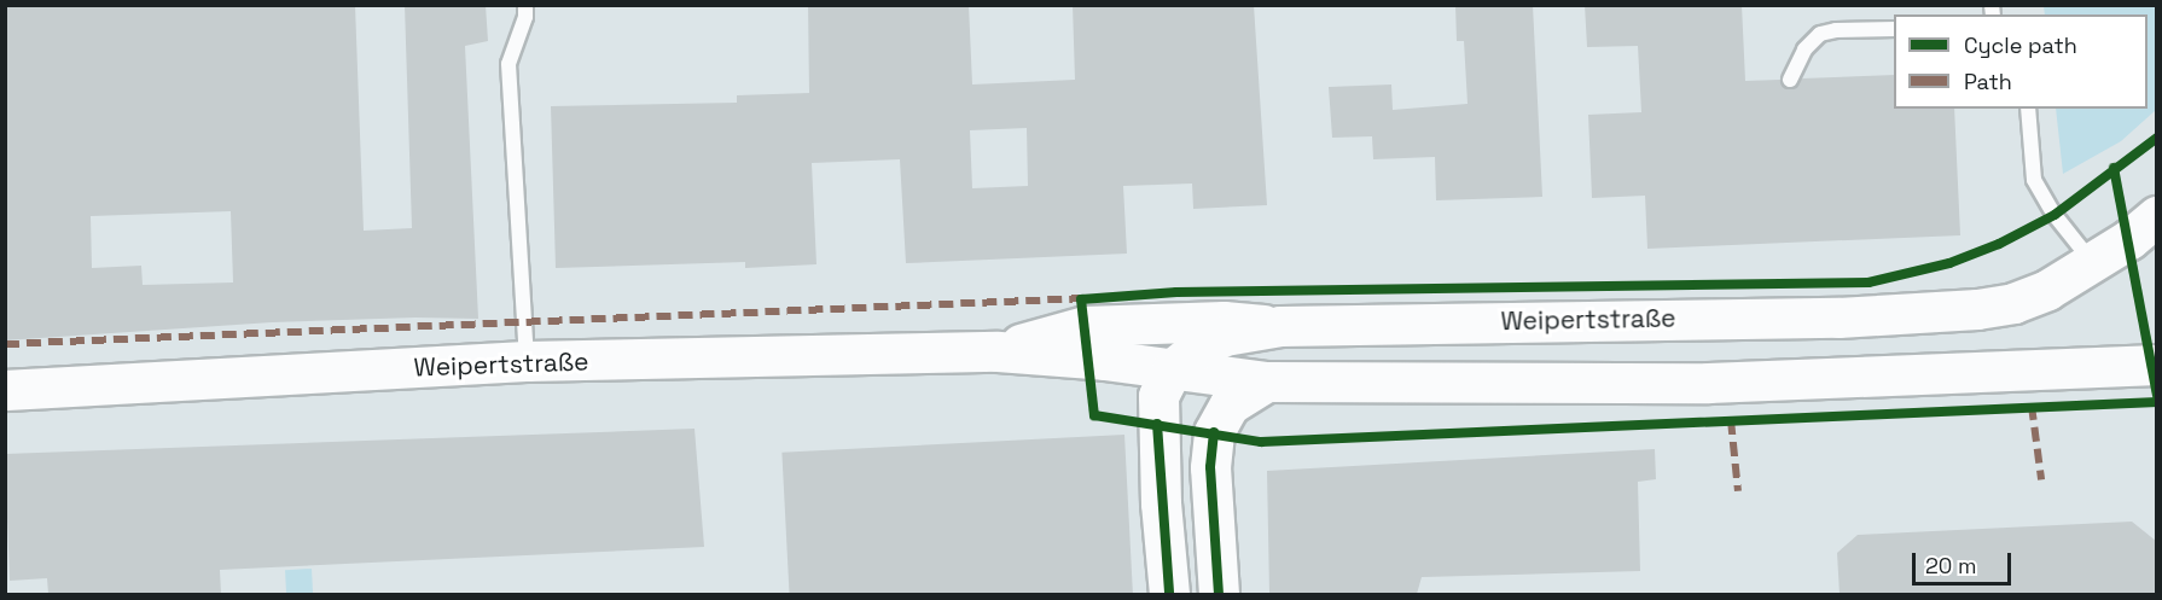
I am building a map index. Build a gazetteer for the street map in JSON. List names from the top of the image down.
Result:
{
  "streets": {
    "main road": ["Weipertstraße"]
  },
  "legend": ["Cycle path", "Path"],
  "scale_bar": "20 m"
}
